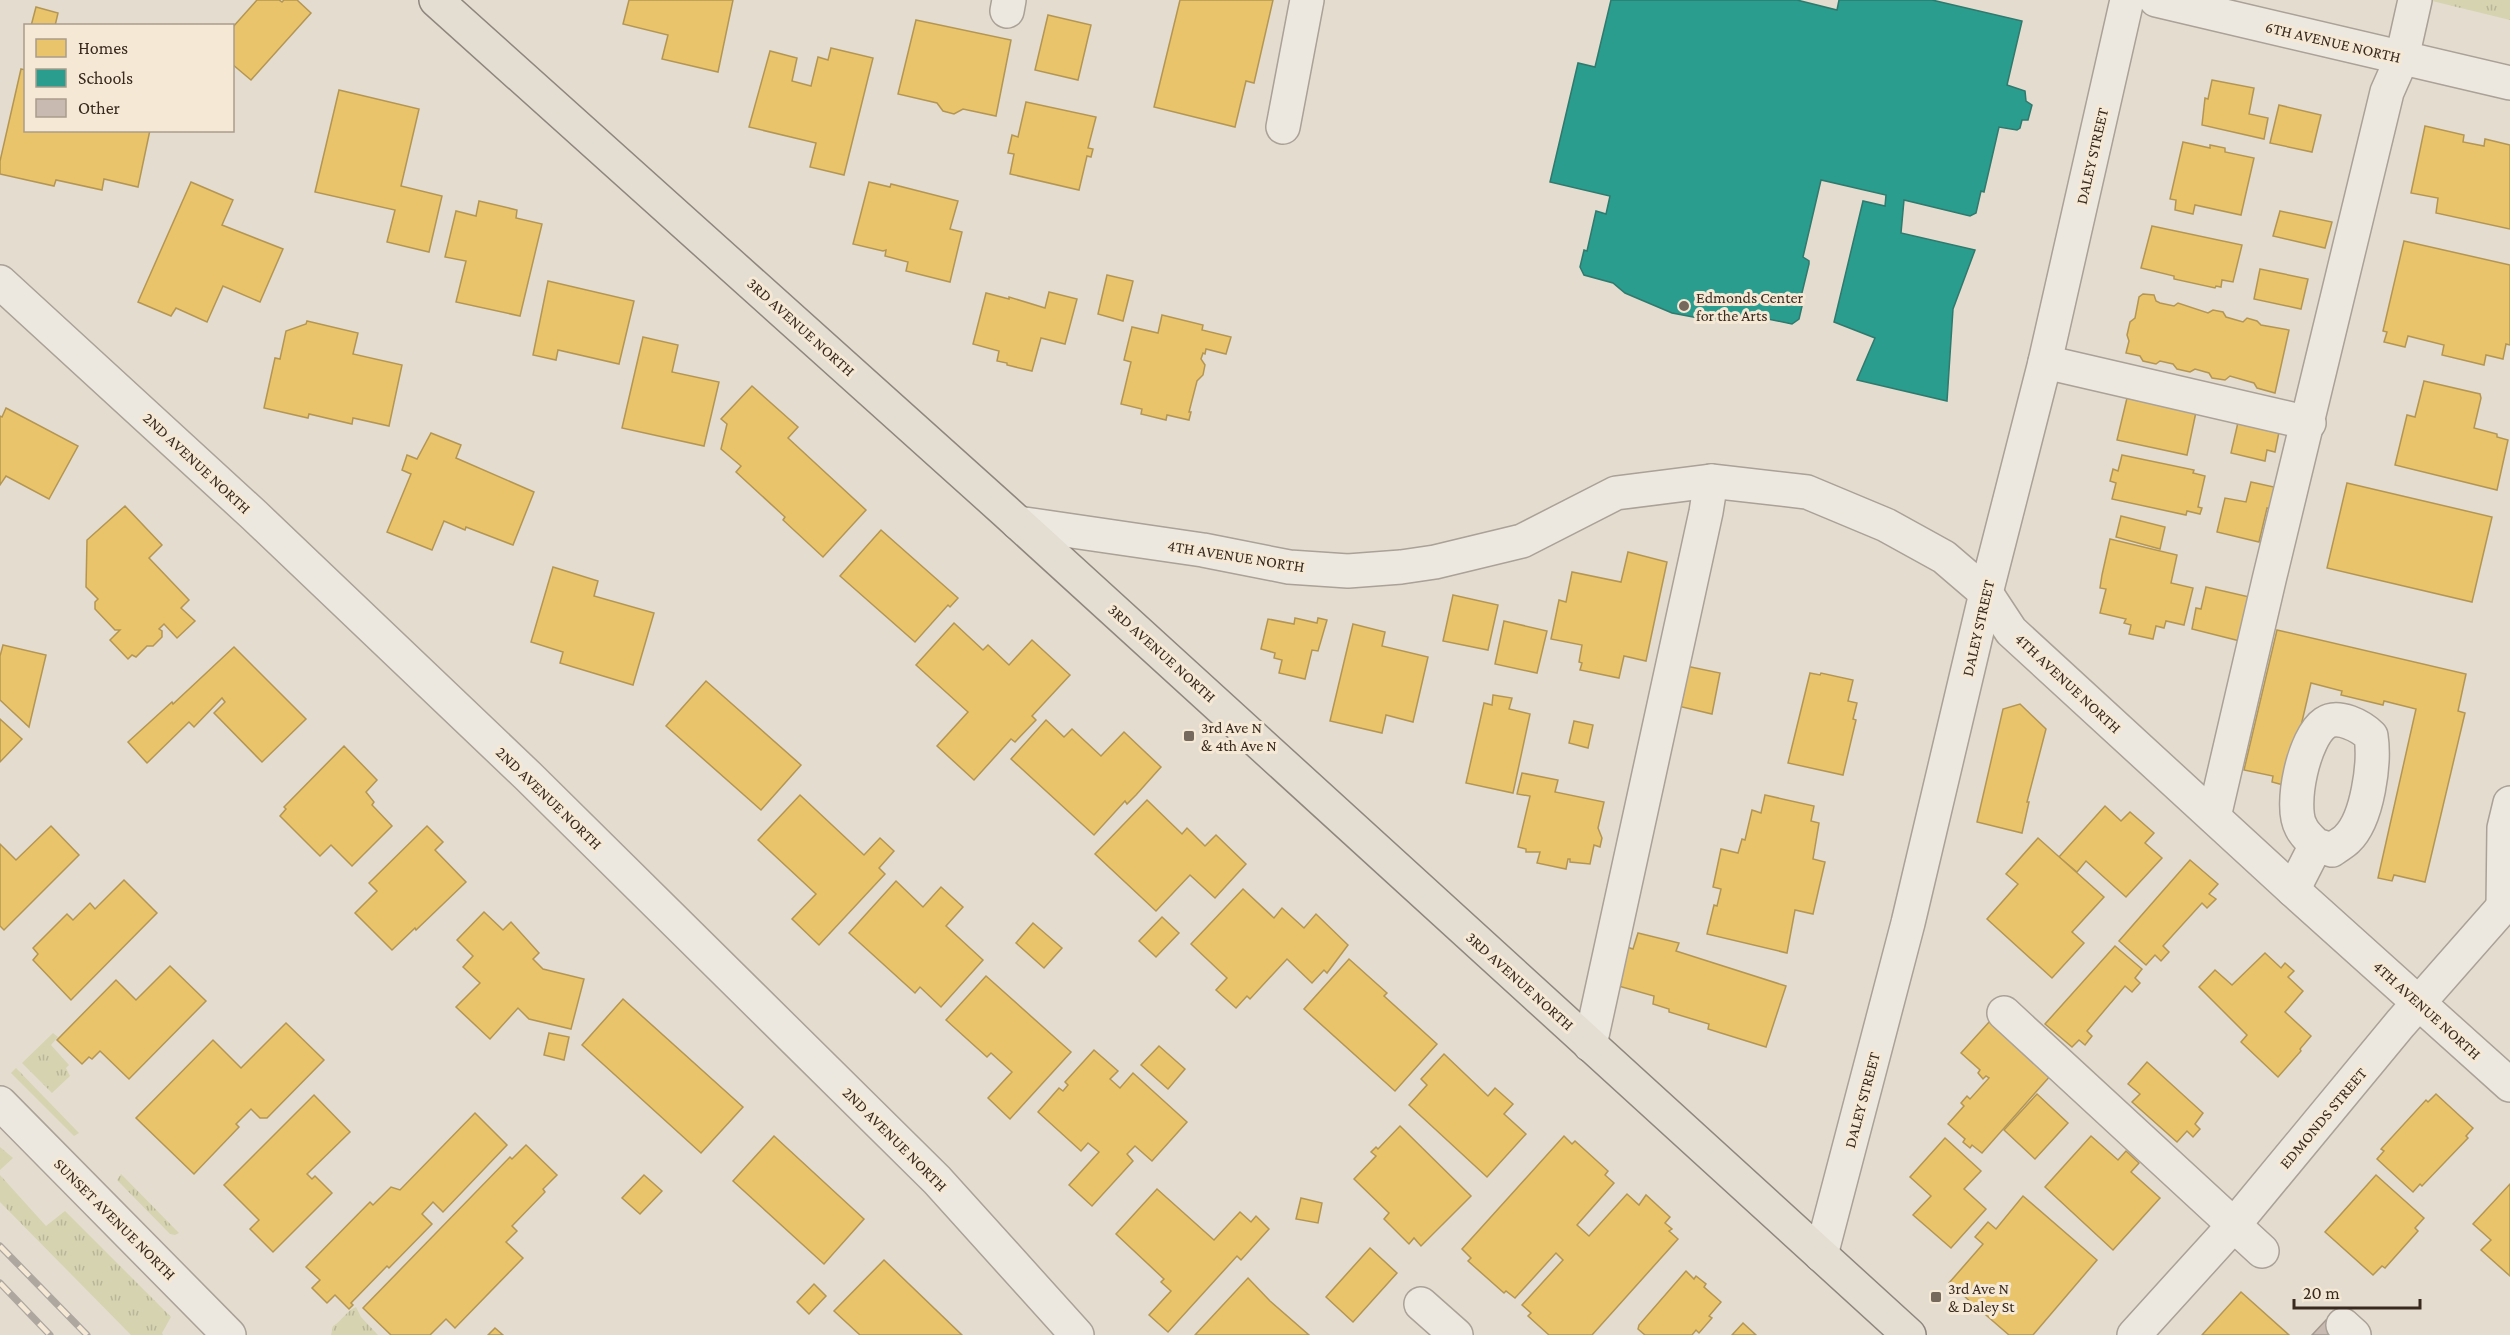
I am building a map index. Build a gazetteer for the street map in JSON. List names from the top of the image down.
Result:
{
  "streets": {
    "main road": ["3RD AVENUE NORTH"],
    "street": [
      "6TH AVENUE NORTH",
      "DALEY STREET",
      "2ND AVENUE NORTH",
      "4TH AVENUE NORTH",
      "EDMONDS STREET",
      "SUNSET AVENUE NORTH"
    ]
  },
  "crossings": [
    ["DALEY STREET", "3RD AVENUE NORTH"],
    ["DALEY STREET", "4TH AVENUE NORTH"],
    ["3RD AVENUE NORTH", "4TH AVENUE NORTH"],
    ["4TH AVENUE NORTH", "EDMONDS STREET"]
  ],
  "places": {
    "other": ["Edmonds Center for the Arts"],
    "transit": ["3rd Ave N & 4th Ave N", "3rd Ave N & Daley St"]
  },
  "legend": ["Homes", "Schools", "Other"],
  "scale_bar": "20 m"
}
